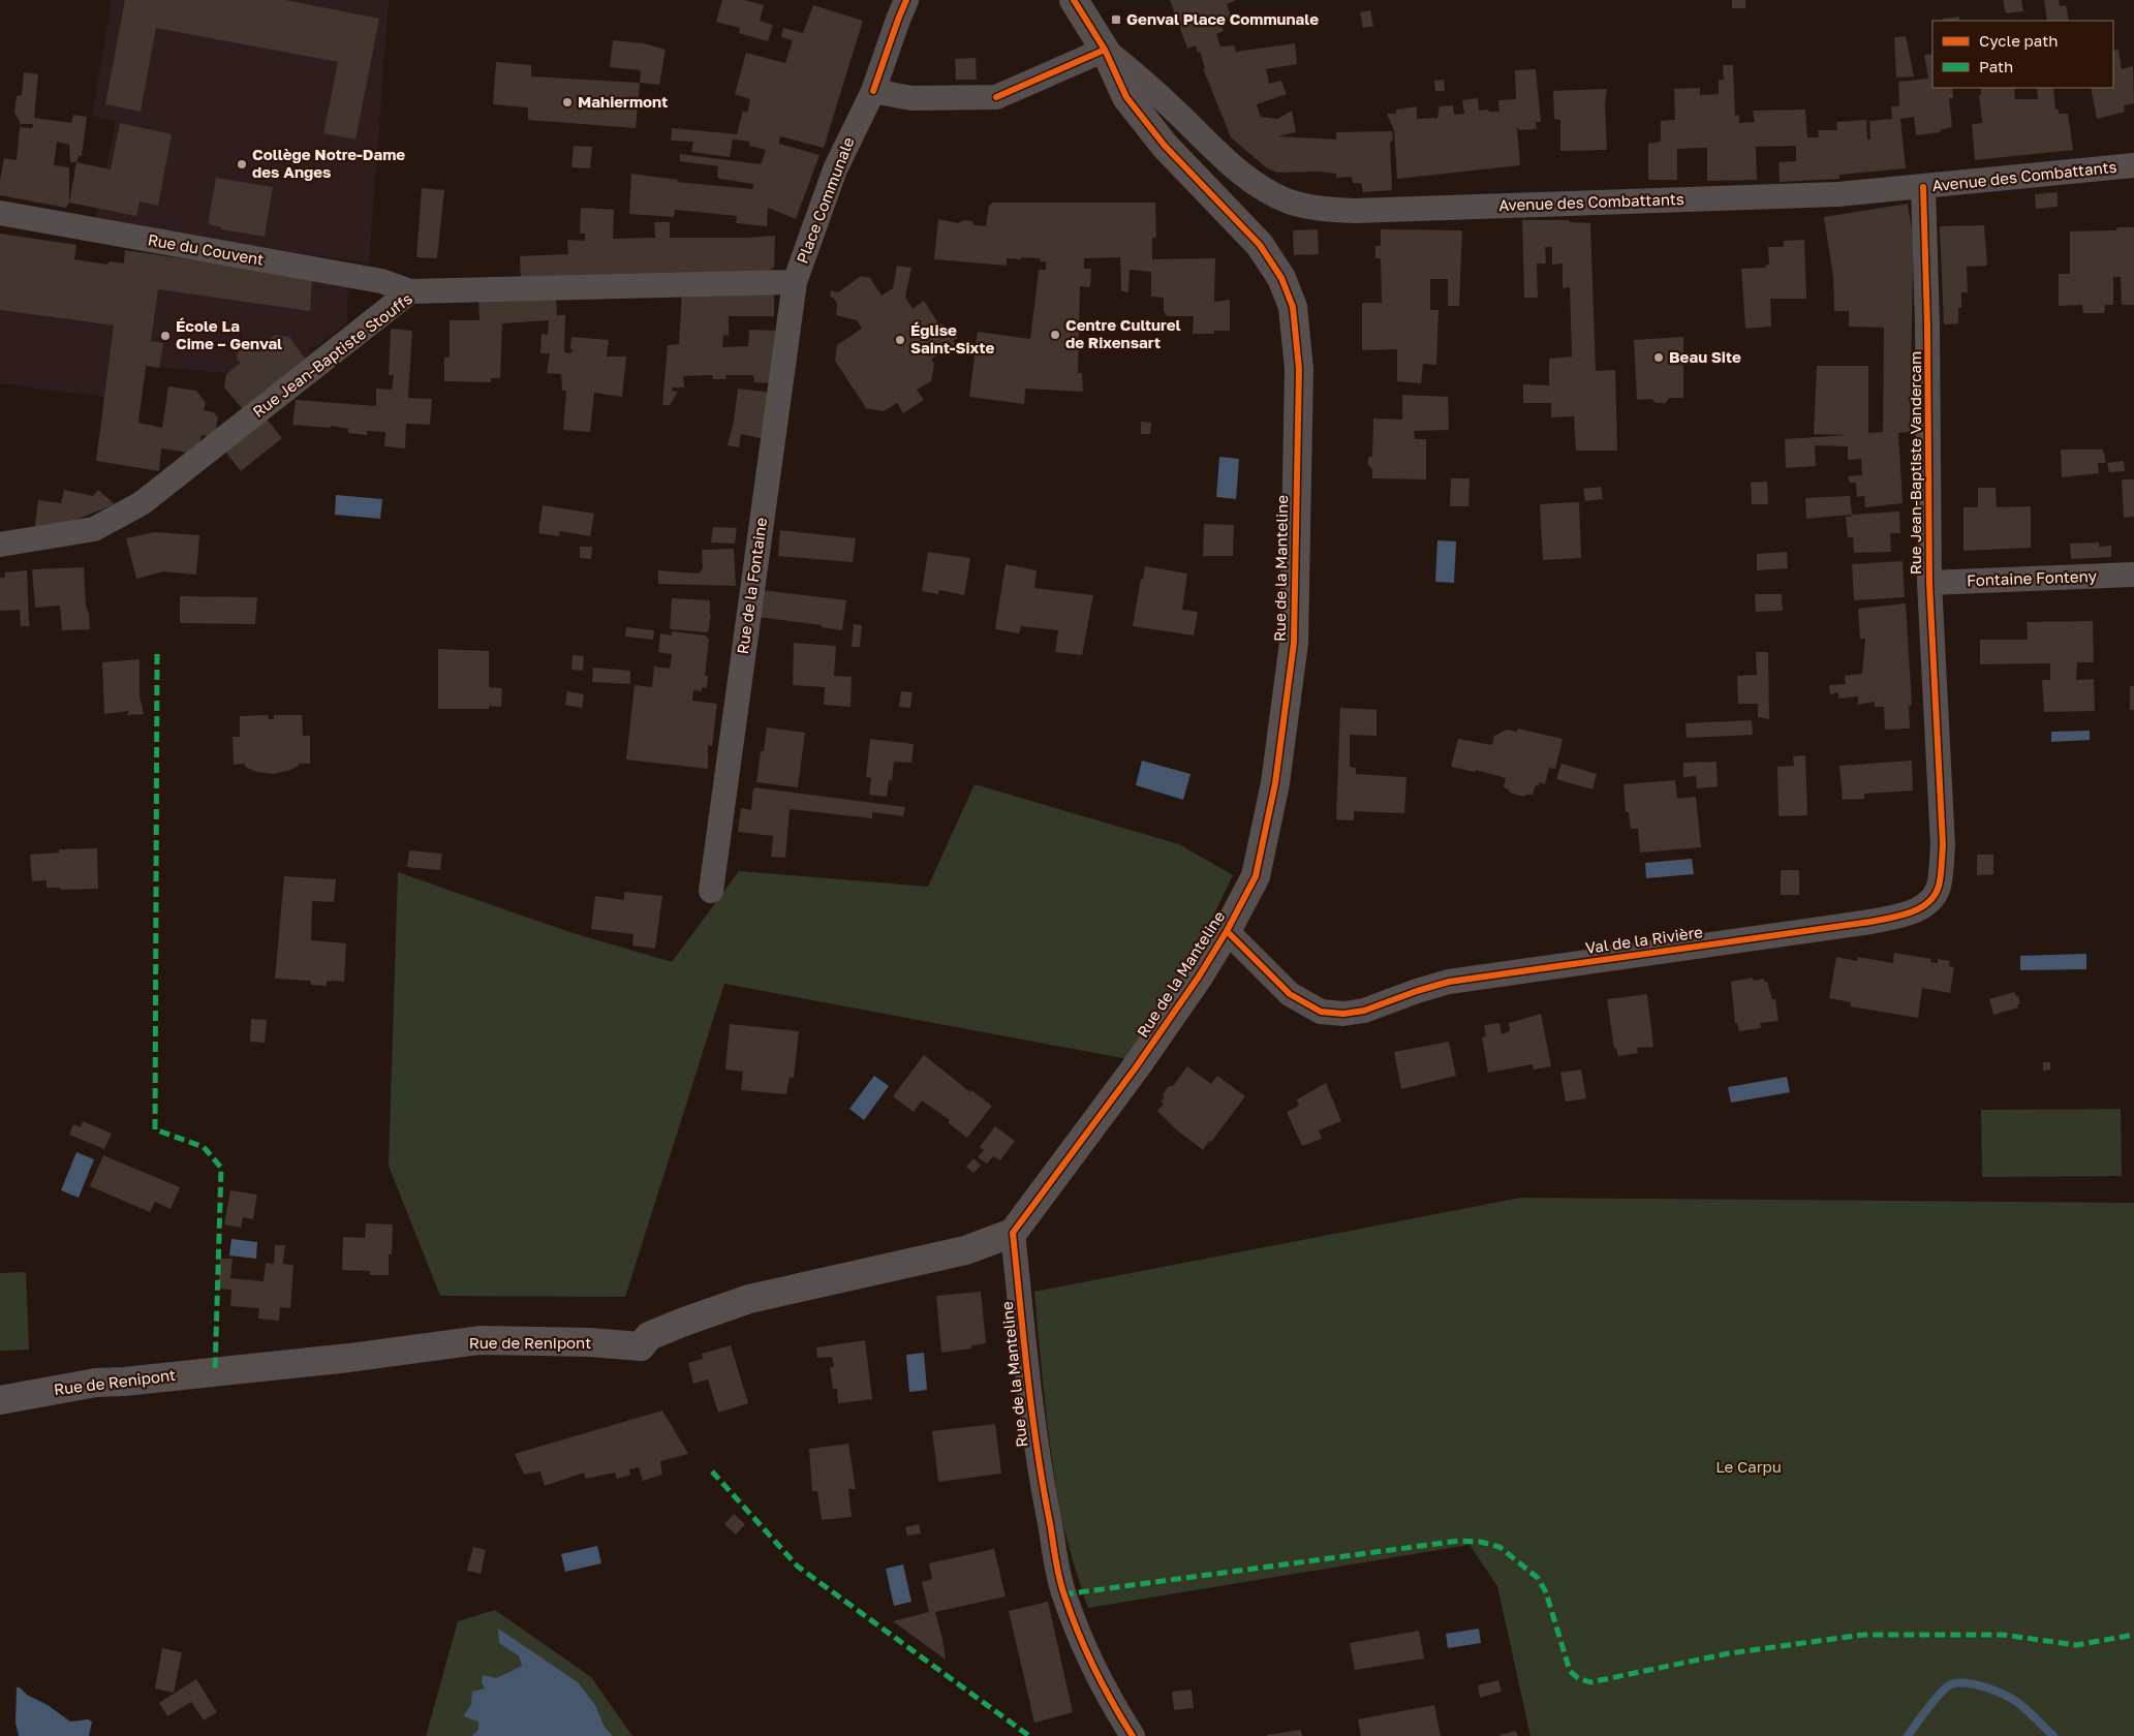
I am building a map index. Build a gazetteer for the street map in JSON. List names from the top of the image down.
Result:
{
  "streets": {
    "street": [
      "Avenue des Combattants",
      "Place Communale",
      "Rue du Couvent",
      "Rue Jean-Baptiste Stouffs",
      "Rue Jean-Baptiste Vandercam",
      "Rue de la Manteline",
      "Fontaine Fonteny",
      "Rue de la Fontaine",
      "Val de la Rivière",
      "Rue de Renipont"
    ]
  },
  "crossings": [
    ["Avenue des Combattants", "Rue Jean-Baptiste Vandercam"],
    ["Avenue des Combattants", "Rue de la Manteline"],
    ["Place Communale", "Rue Jean-Baptiste Stouffs"],
    ["Place Communale", "Rue de la Fontaine"],
    ["Rue du Couvent", "Rue Jean-Baptiste Stouffs"],
    ["Rue Jean-Baptiste Stouffs", "Rue de la Fontaine"],
    ["Rue Jean-Baptiste Vandercam", "Fontaine Fonteny"],
    ["Rue Jean-Baptiste Vandercam", "Val de la Rivière"],
    ["Rue de la Manteline", "Val de la Rivière"],
    ["Rue de la Manteline", "Rue de Renipont"]
  ],
  "parks": ["Le Carpu"],
  "places": {
    "transit": ["Genval Place Communale"],
    "other": [
      "Mahiermont",
      "Collège Notre-Dame des Anges",
      "Centre Culturel de Rixensart",
      "École La Cime – Genval",
      "Église Saint-Sixte",
      "Beau Site"
    ]
  },
  "legend": ["Cycle path", "Path"]
}
